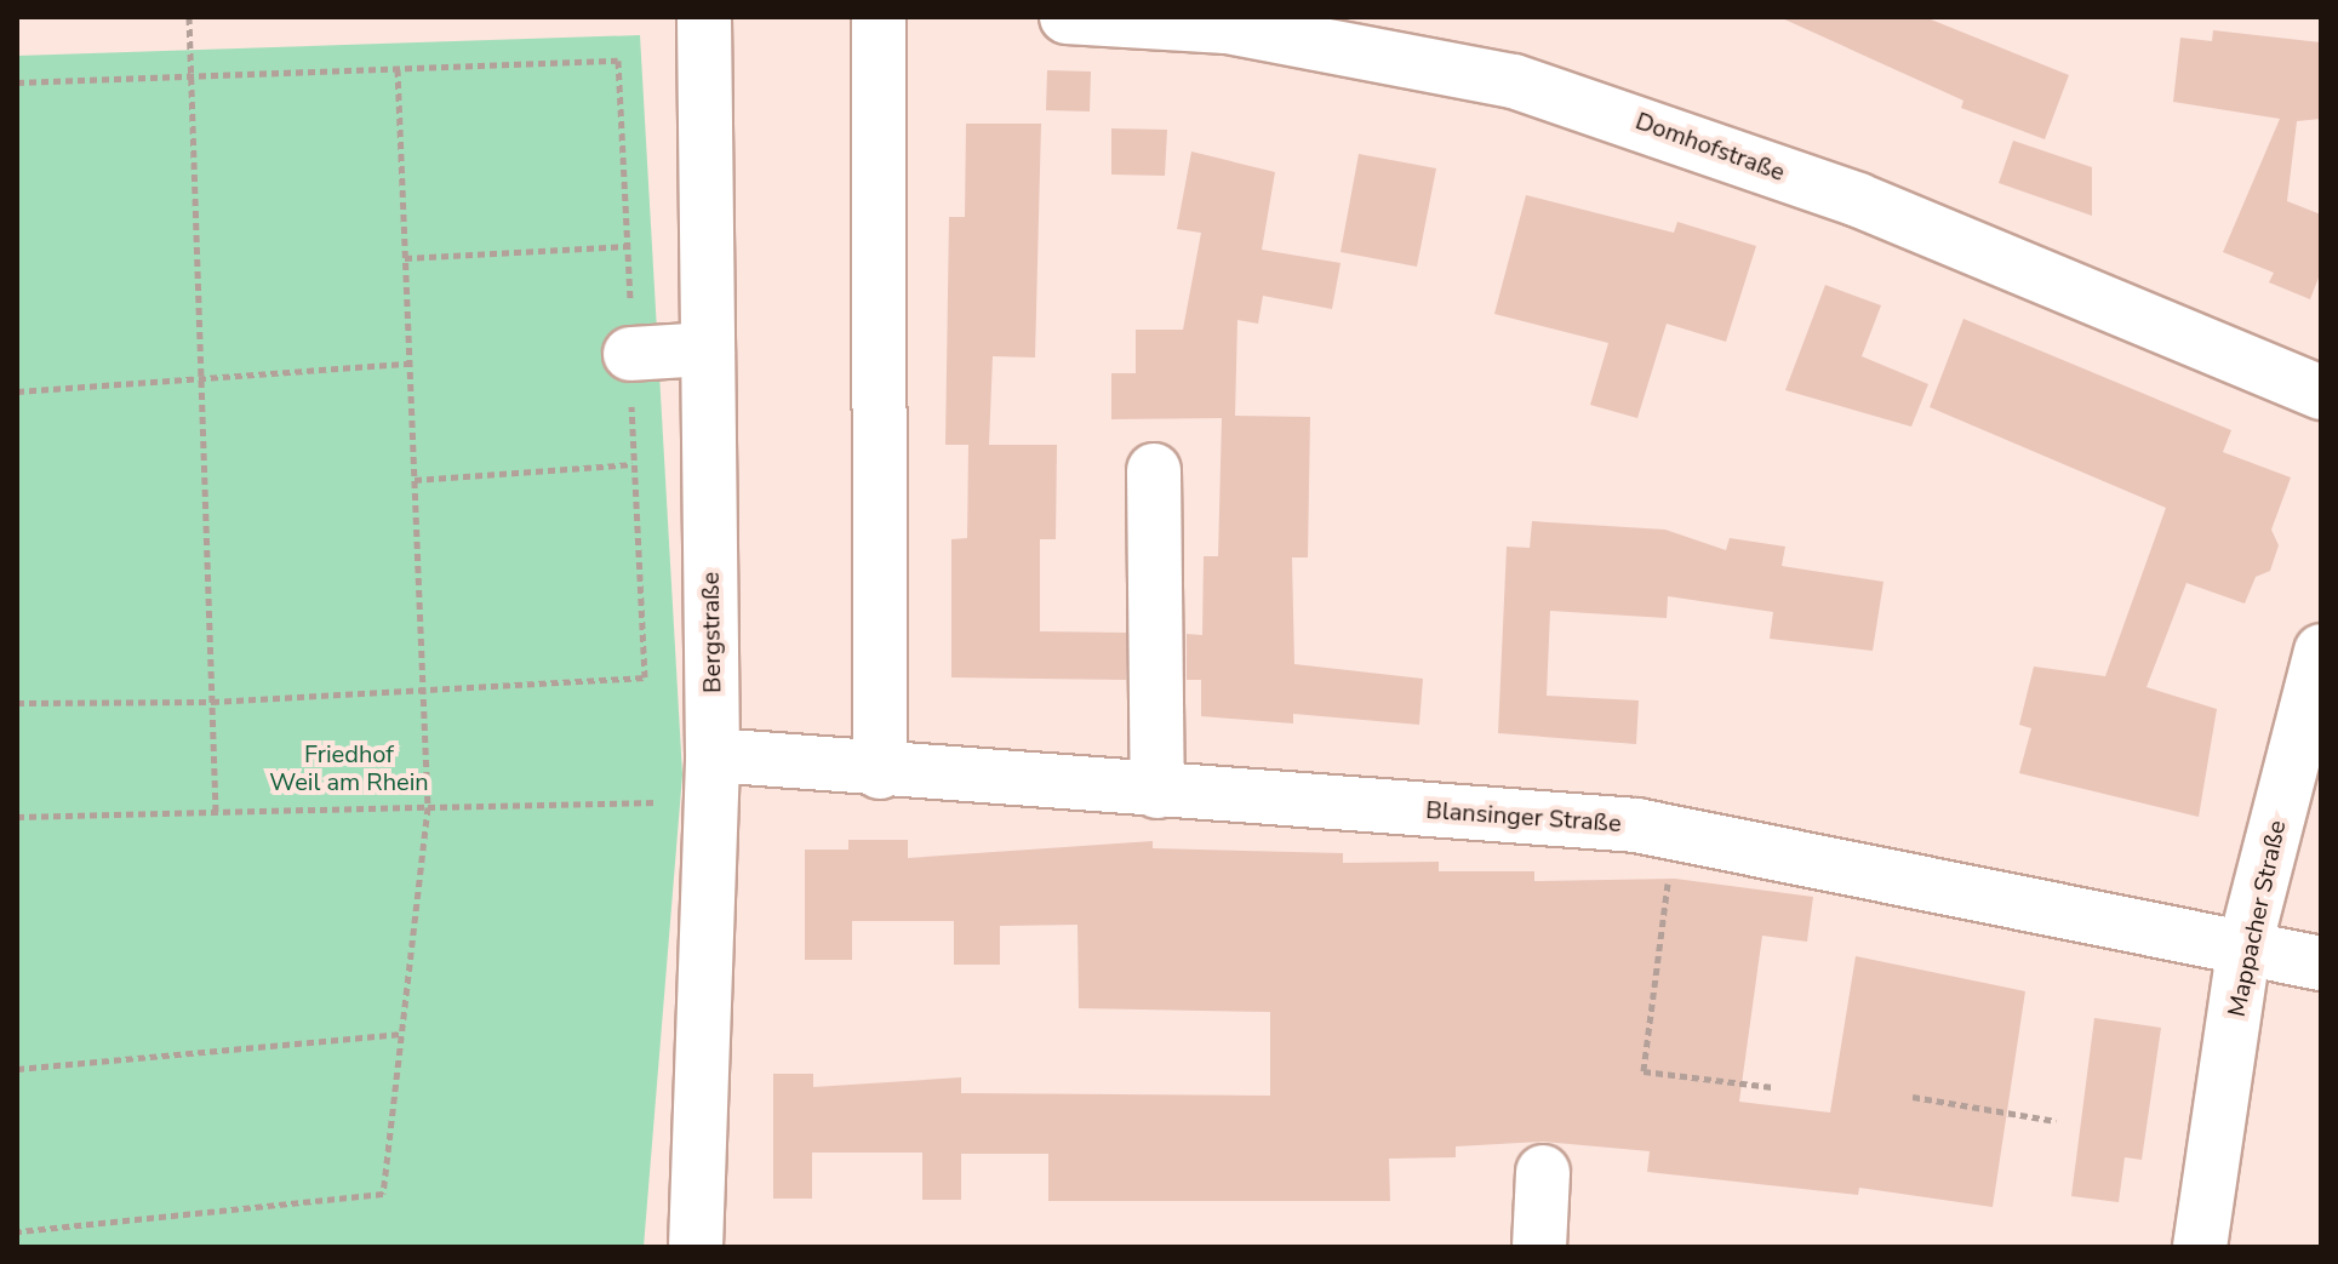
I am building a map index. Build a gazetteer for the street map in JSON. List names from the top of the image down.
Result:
{
  "streets": {
    "street": [
      "Domhofstraße",
      "Bergstraße",
      "Blansinger Straße",
      "Mappacher Straße"
    ]
  },
  "crossings": [
    ["Bergstraße", "Blansinger Straße"],
    ["Blansinger Straße", "Mappacher Straße"]
  ],
  "parks": ["Friedhof Weil am Rhein"]
}
